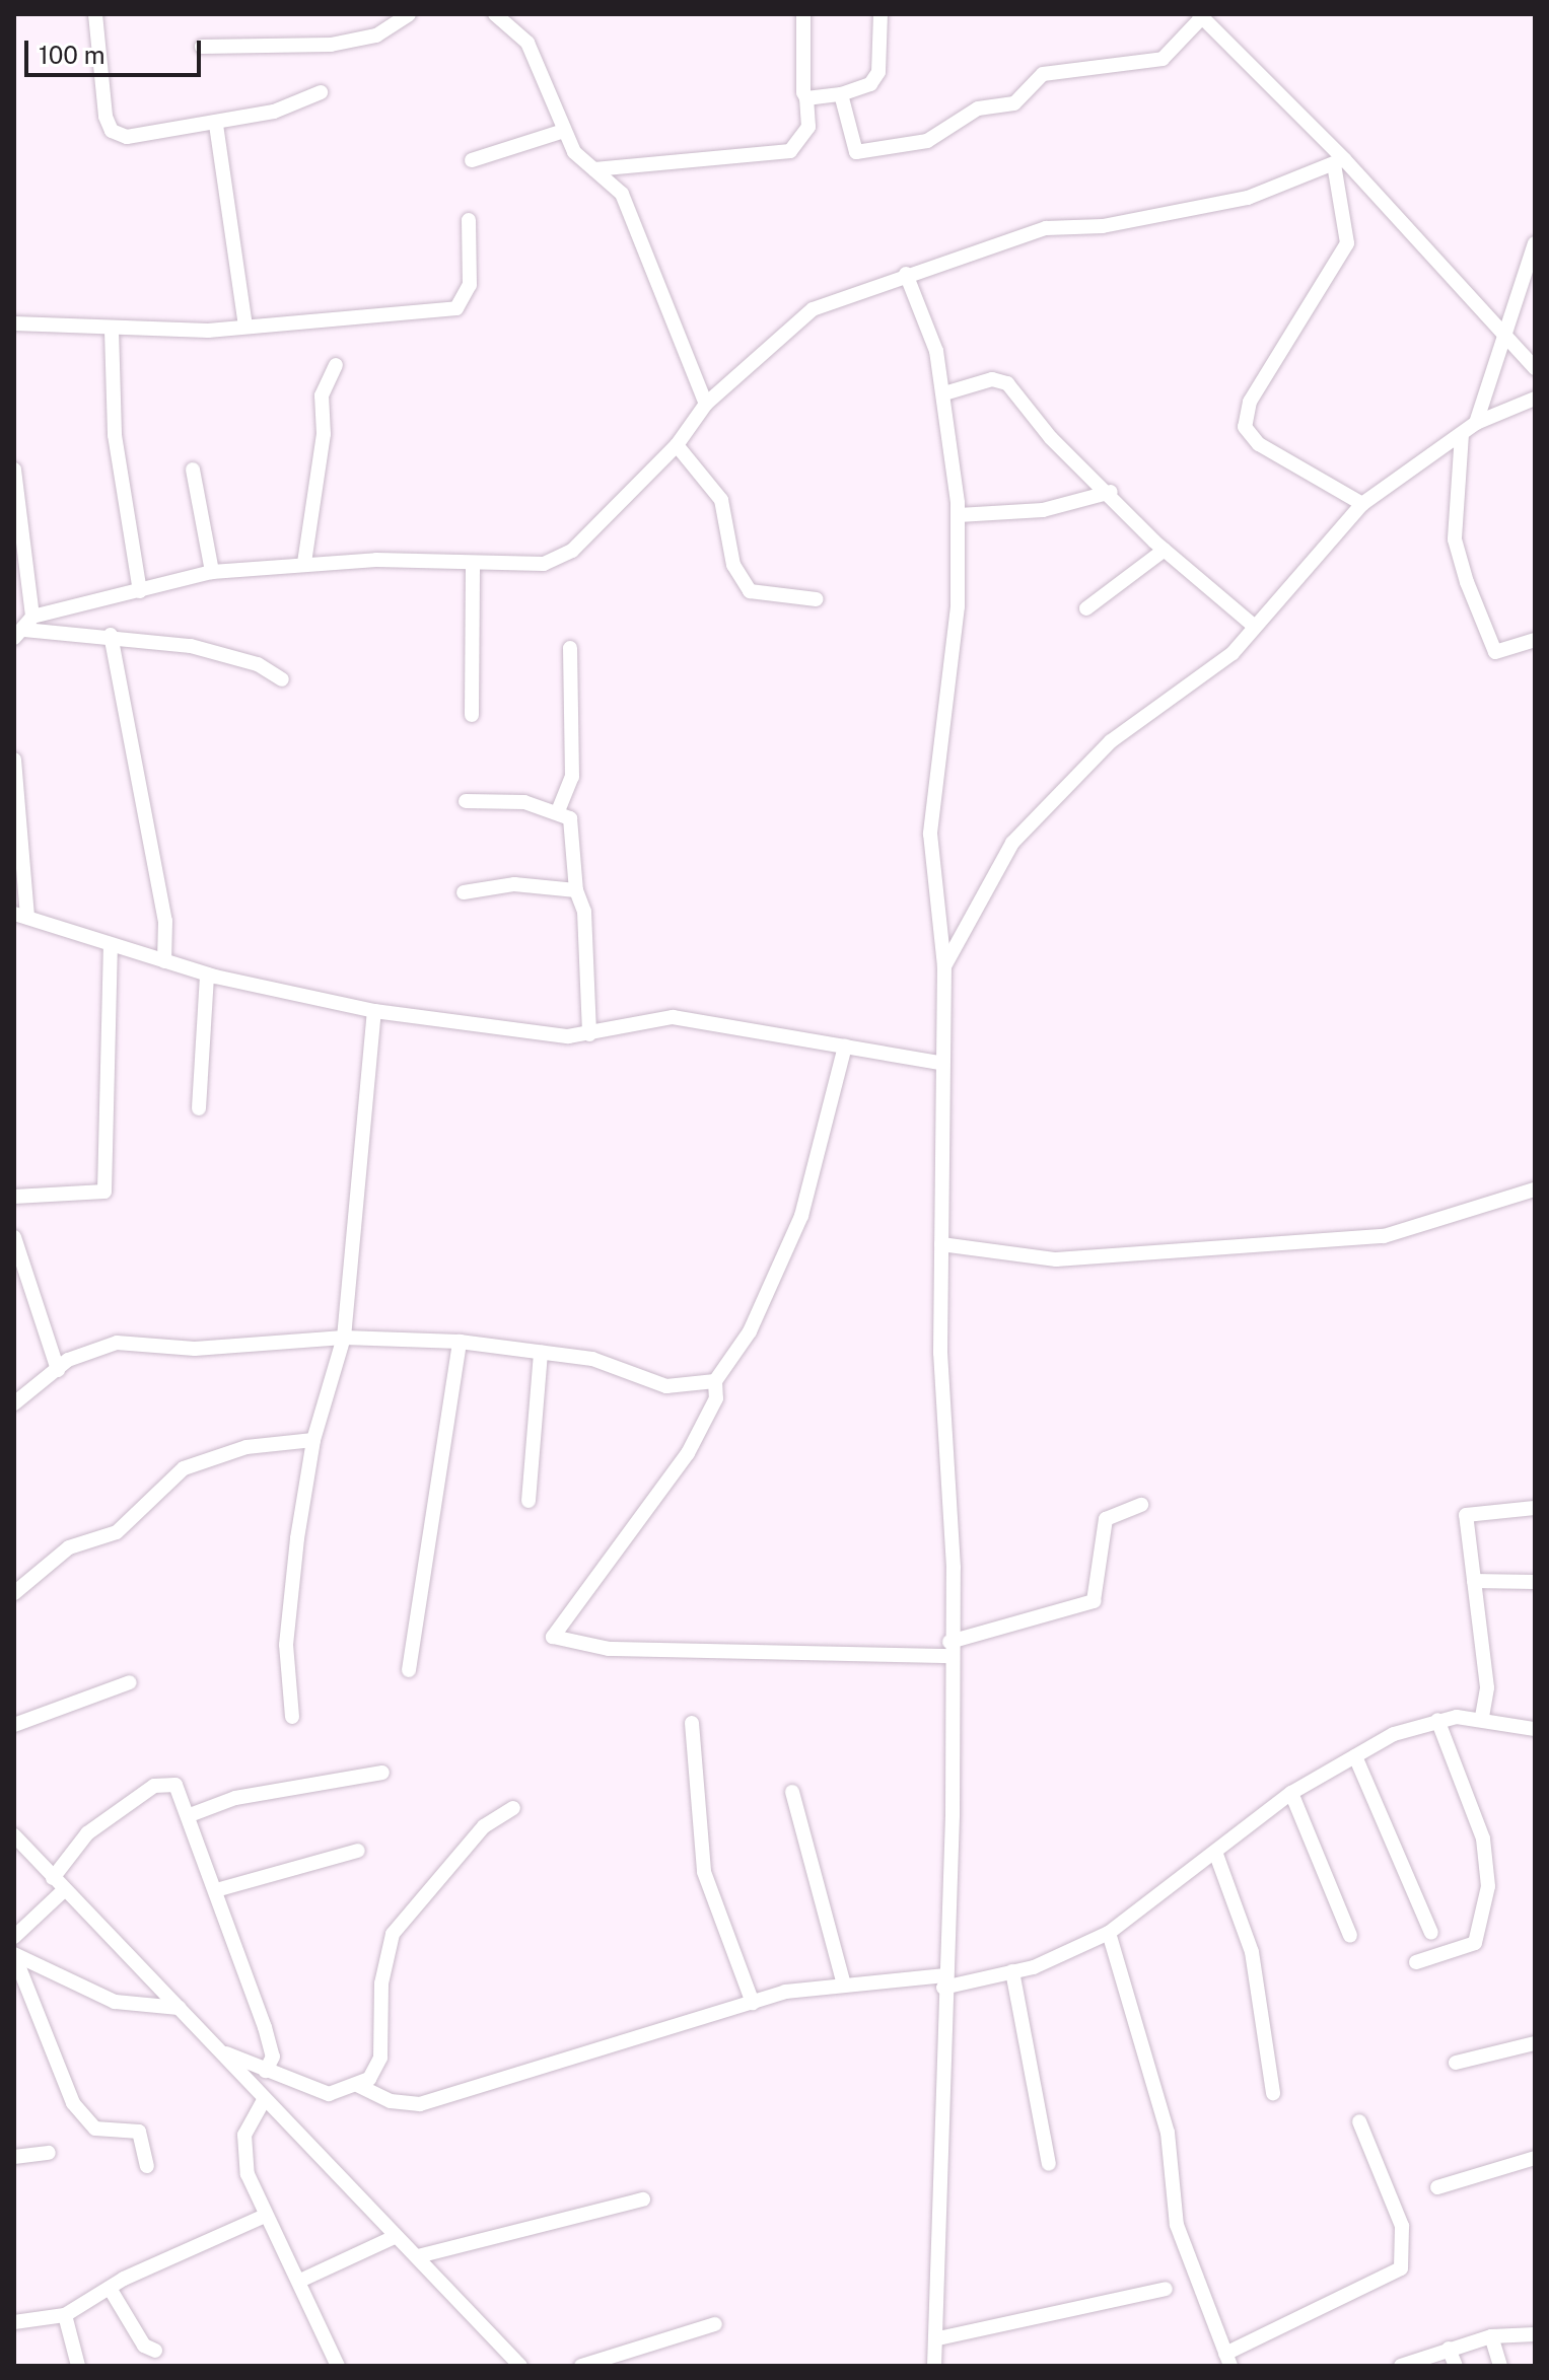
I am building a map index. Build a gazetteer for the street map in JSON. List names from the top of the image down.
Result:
{
  "scale_bar": "100 m"
}
